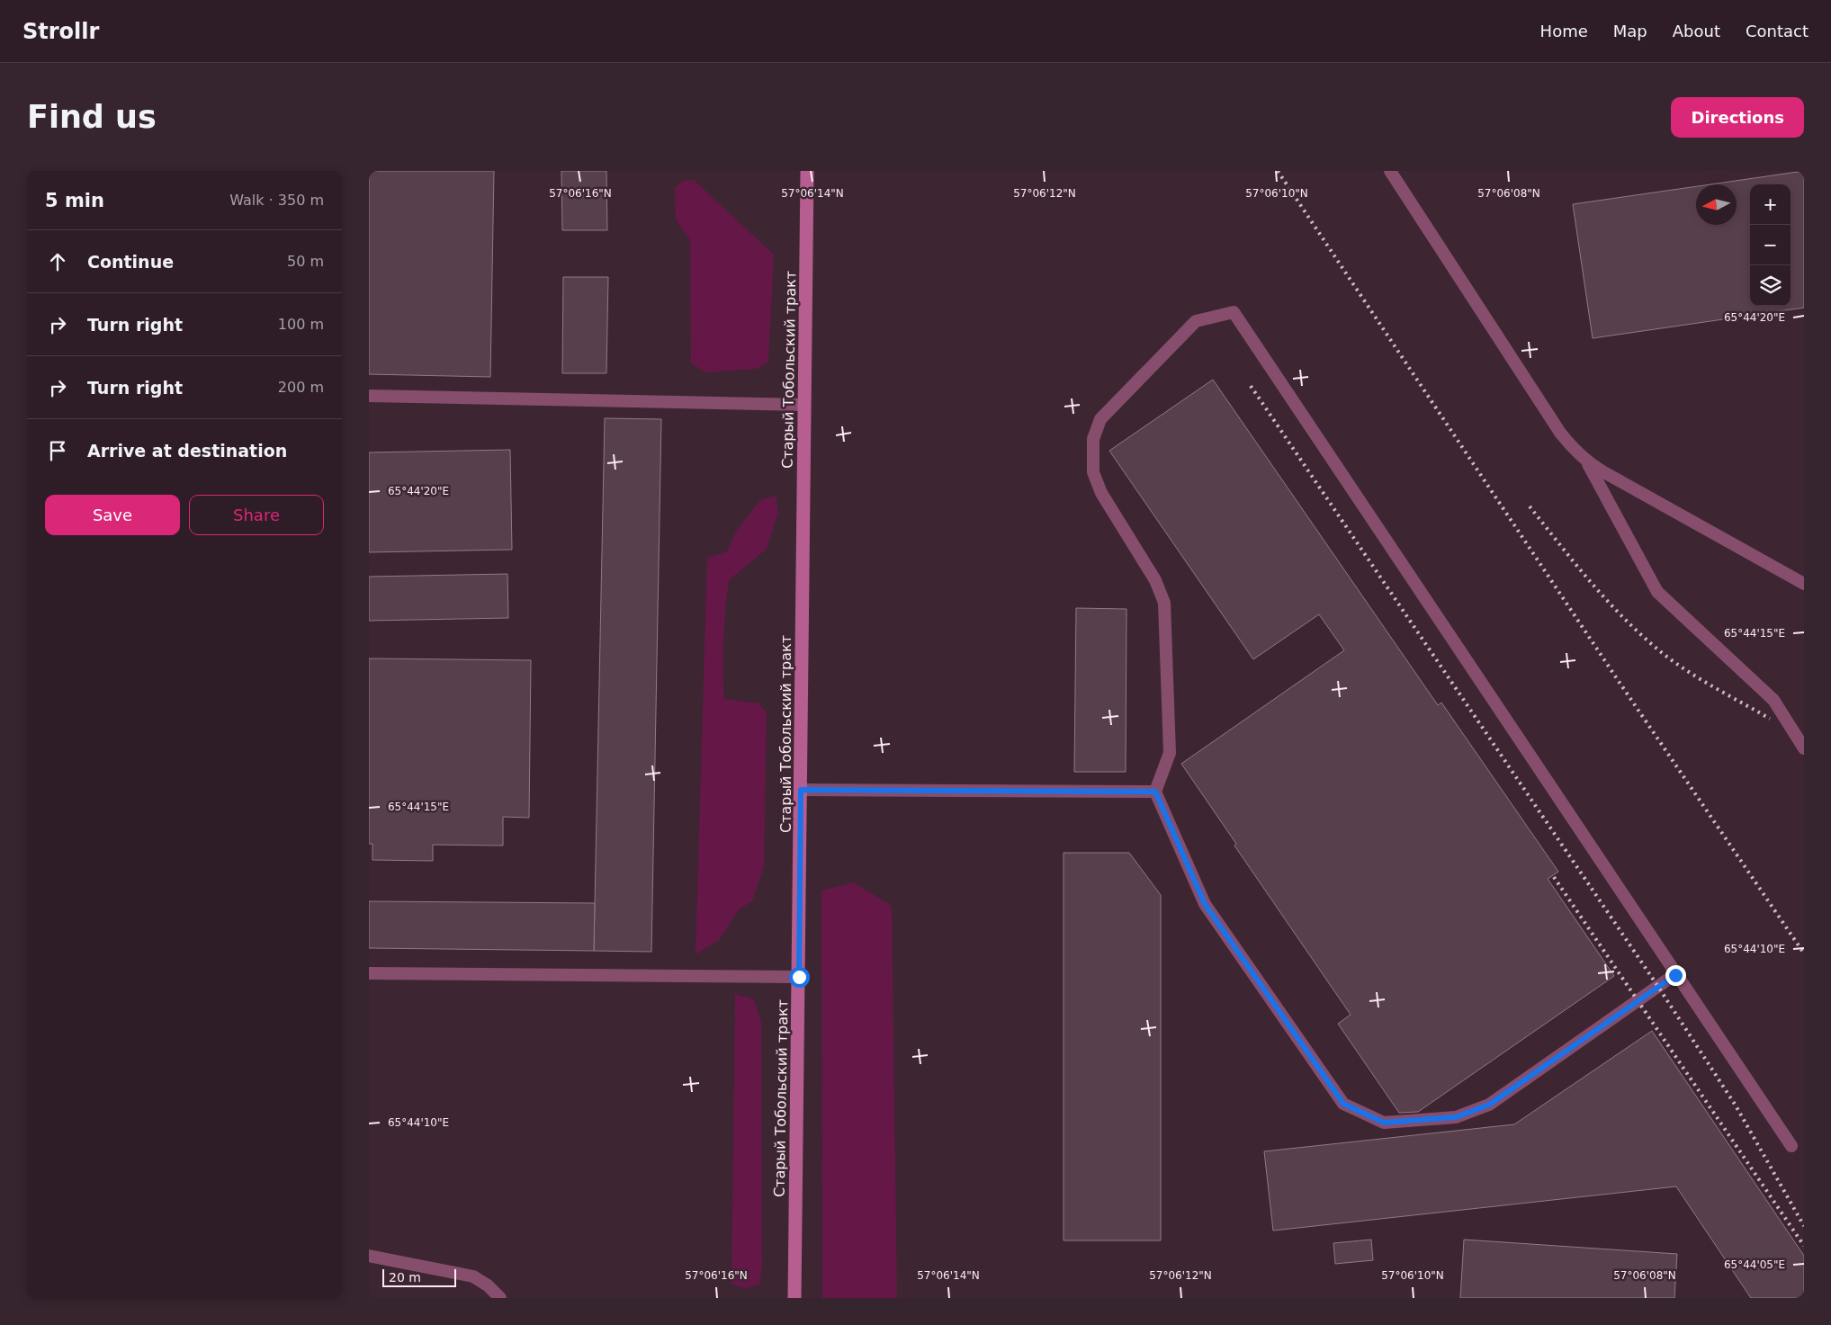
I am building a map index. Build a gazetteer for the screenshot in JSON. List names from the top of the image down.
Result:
{
  "streets": {
    "street": ["Старый Тобольский тракт"]
  },
  "scale_bar": "20 m",
  "north": "left",
  "page": {
    "header": "Strollr",
    "nav": [
      "Home",
      "Map",
      "About",
      "Contact"
    ],
    "buttons": [
      "Directions",
      ["Save", "Share"]
    ],
    "title": "Find us",
    "heading": ["5 min", "Walk · 350 m"],
    "map_buttons": ["+", "−"],
    "list": [
      ["Continue", "50 m"],
      ["Turn right", "100 m"],
      ["Turn right", "200 m"],
      "Arrive at destination"
    ],
    "scale": "20 m"
  },
  "coordinates": [
    "57°06'16\"N",
    "57°06'14\"N",
    "57°06'12\"N",
    "57°06'10\"N",
    "57°06'08\"N",
    "65°44'20\"E",
    "65°44'15\"E",
    "65°44'10\"E",
    "65°44'05\"E"
  ]
}
